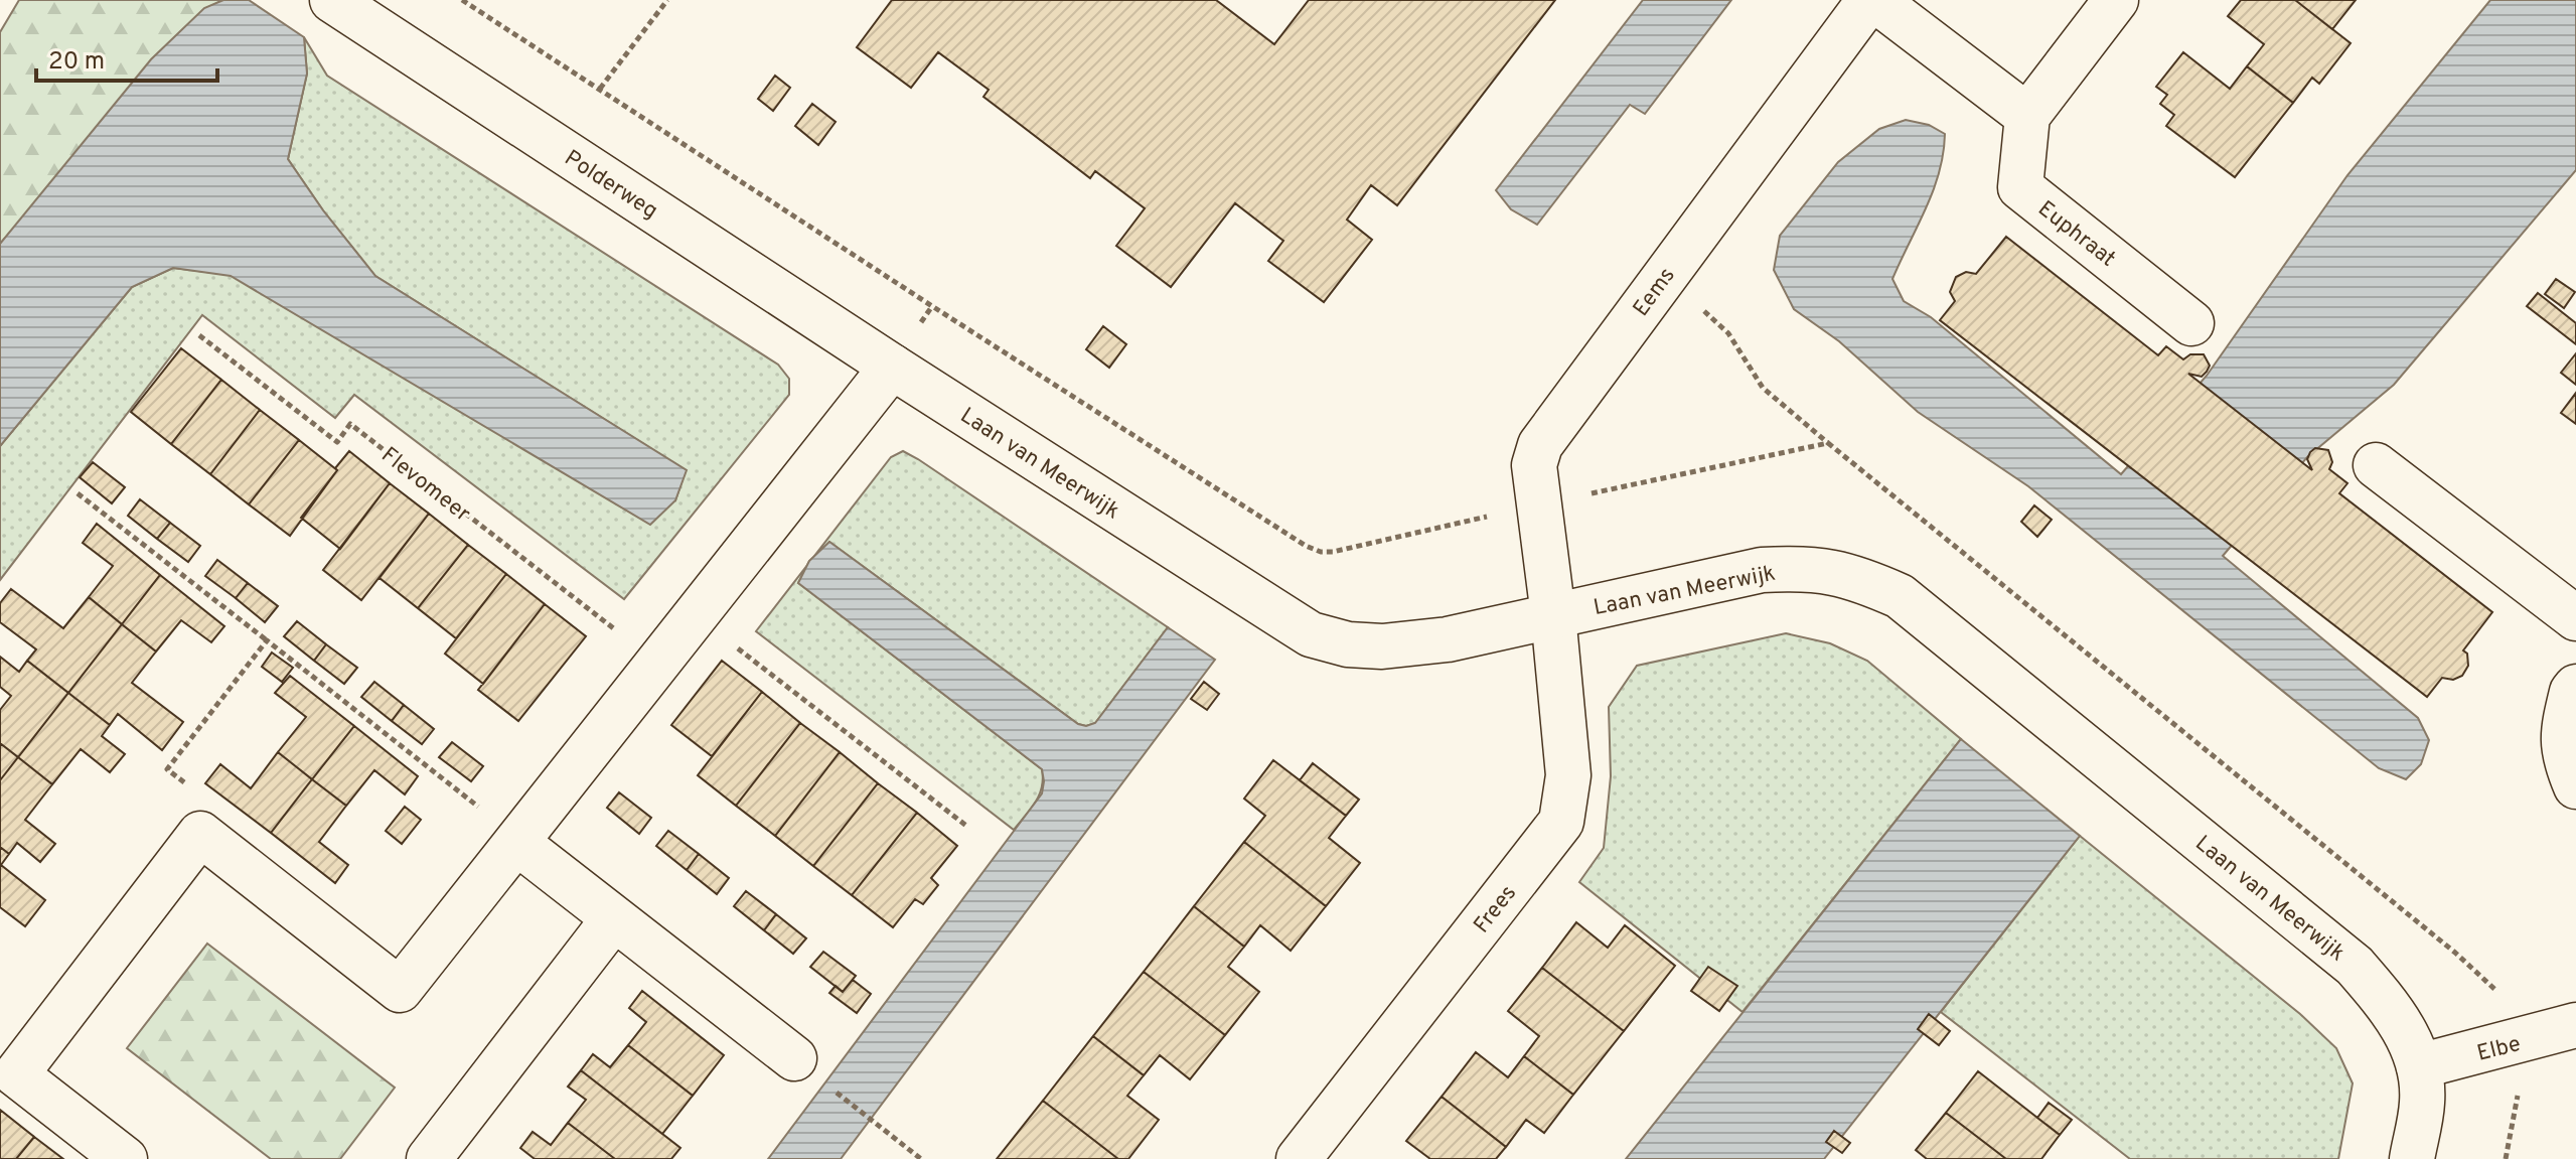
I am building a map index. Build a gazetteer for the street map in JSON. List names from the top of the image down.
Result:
{
  "streets": {
    "street": [
      "Polderweg",
      "Euphraat",
      "Eems",
      "Laan van Meerwijk",
      "Frees",
      "Elbe"
    ],
    "path": ["Flevomeer"]
  },
  "crossings": [
    ["Polderweg", "Laan van Meerwijk"],
    ["Eems", "Laan van Meerwijk"],
    ["Eems", "Frees"],
    ["Laan van Meerwijk", "Frees"],
    ["Laan van Meerwijk", "Elbe"]
  ],
  "scale_bar": "20 m"
}
